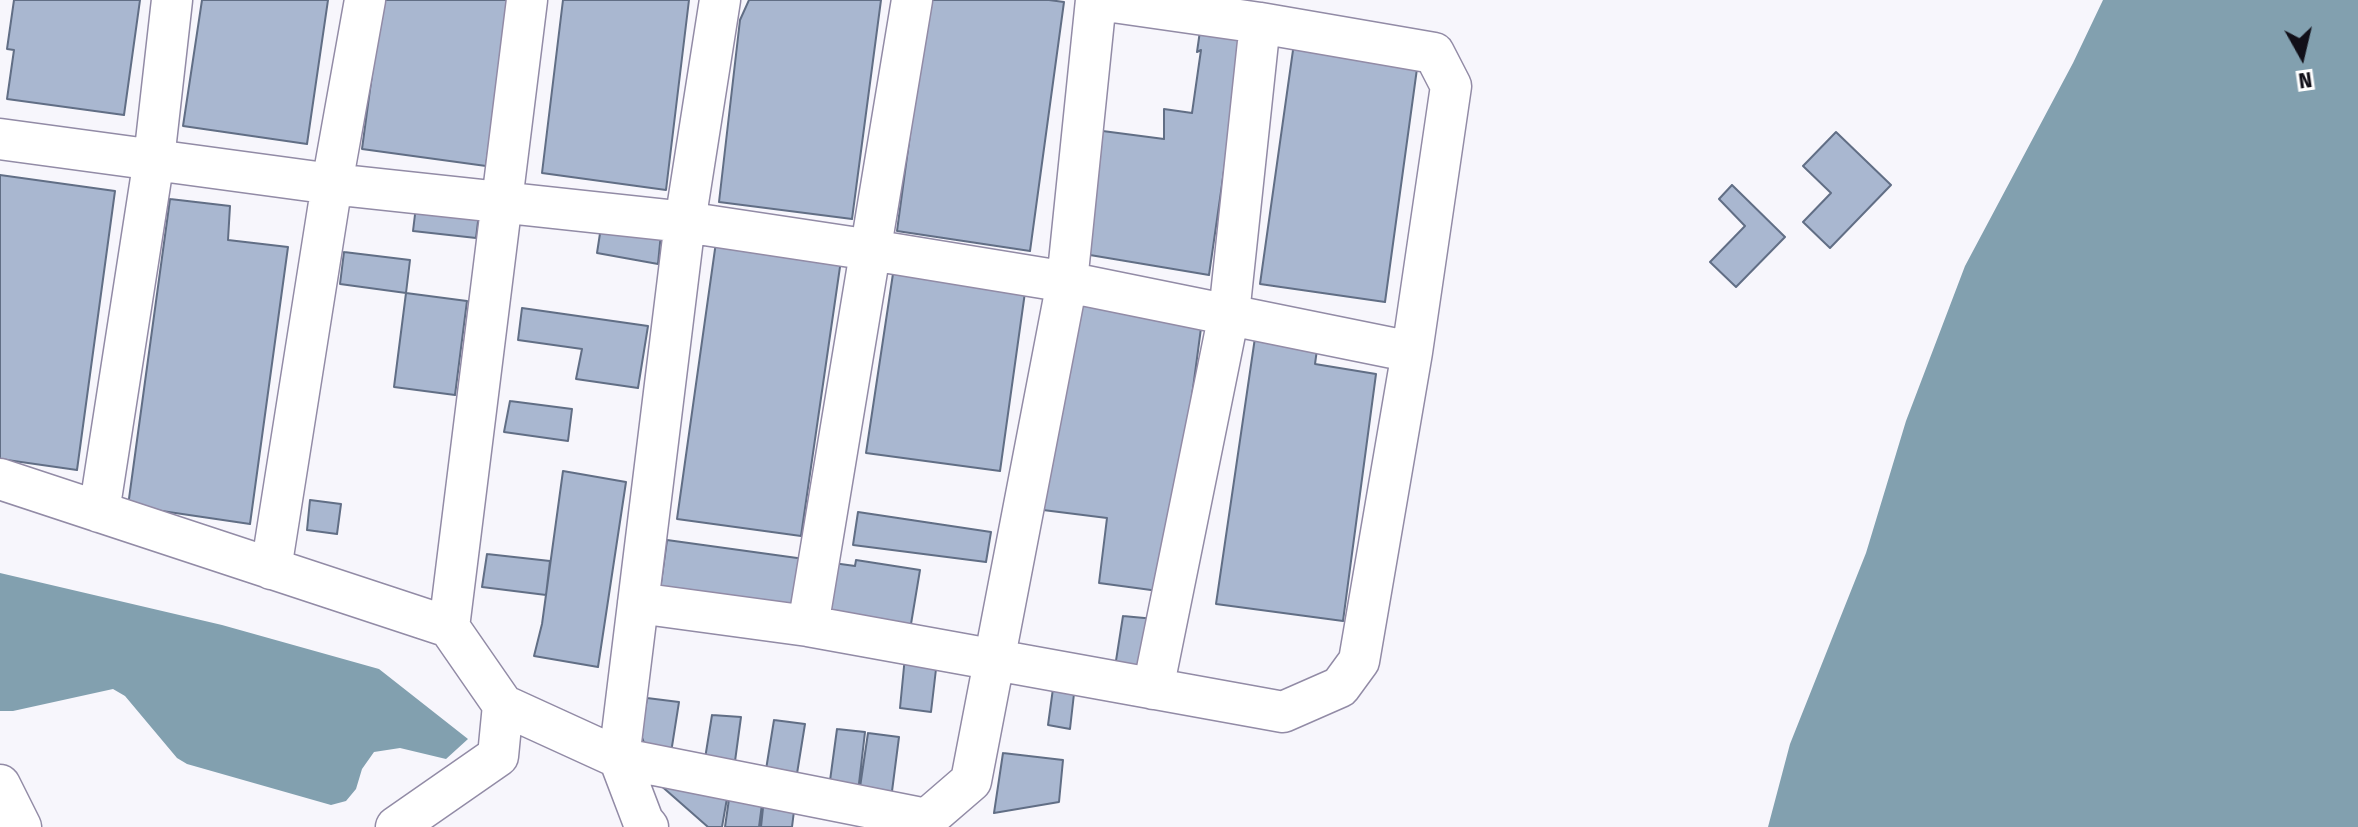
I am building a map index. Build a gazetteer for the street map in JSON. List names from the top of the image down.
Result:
{
  "north": "bottom"
}
